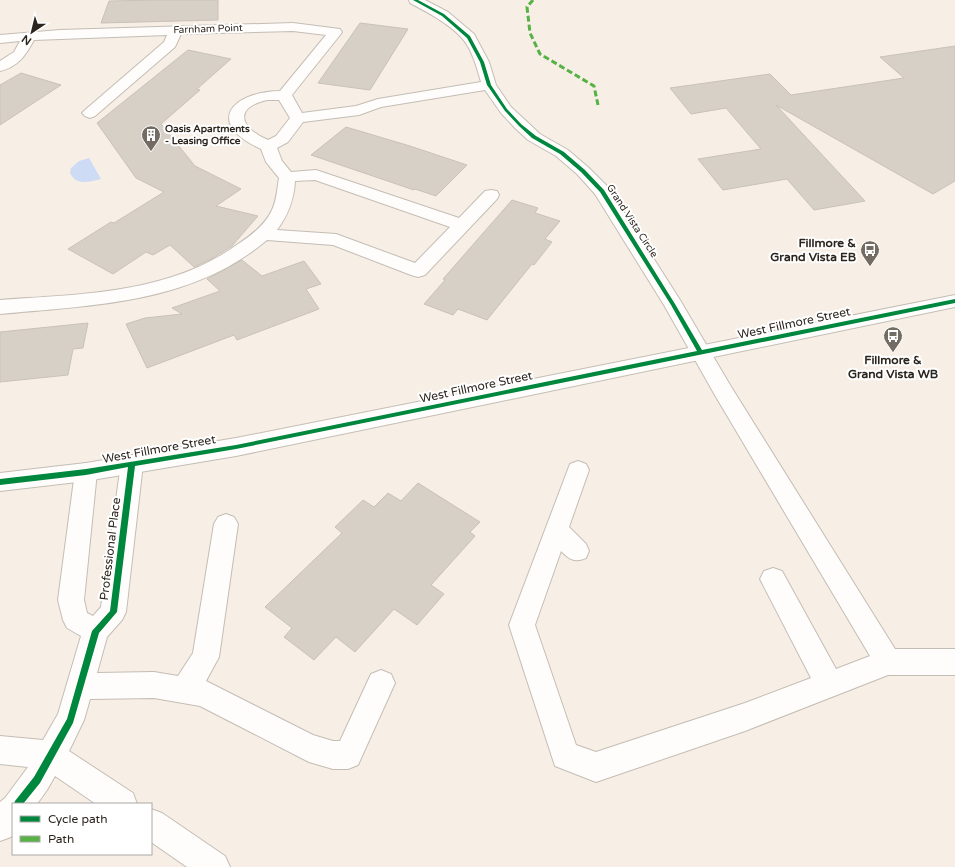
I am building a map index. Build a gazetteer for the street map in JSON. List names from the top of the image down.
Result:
{
  "streets": {
    "street": [
      "Farnham Point",
      "Grand Vista Circle",
      "West Fillmore Street",
      "Professional Place"
    ]
  },
  "crossings": [
    ["Grand Vista Circle", "West Fillmore Street"],
    ["West Fillmore Street", "Professional Place"]
  ],
  "places": {
    "building": ["Oasis Apartments - Leasing Office"],
    "bus stop": ["Fillmore & Grand Vista EB", "Fillmore & Grand Vista WB"]
  },
  "legend": ["Cycle path", "Path"],
  "north": "bottom left"
}
